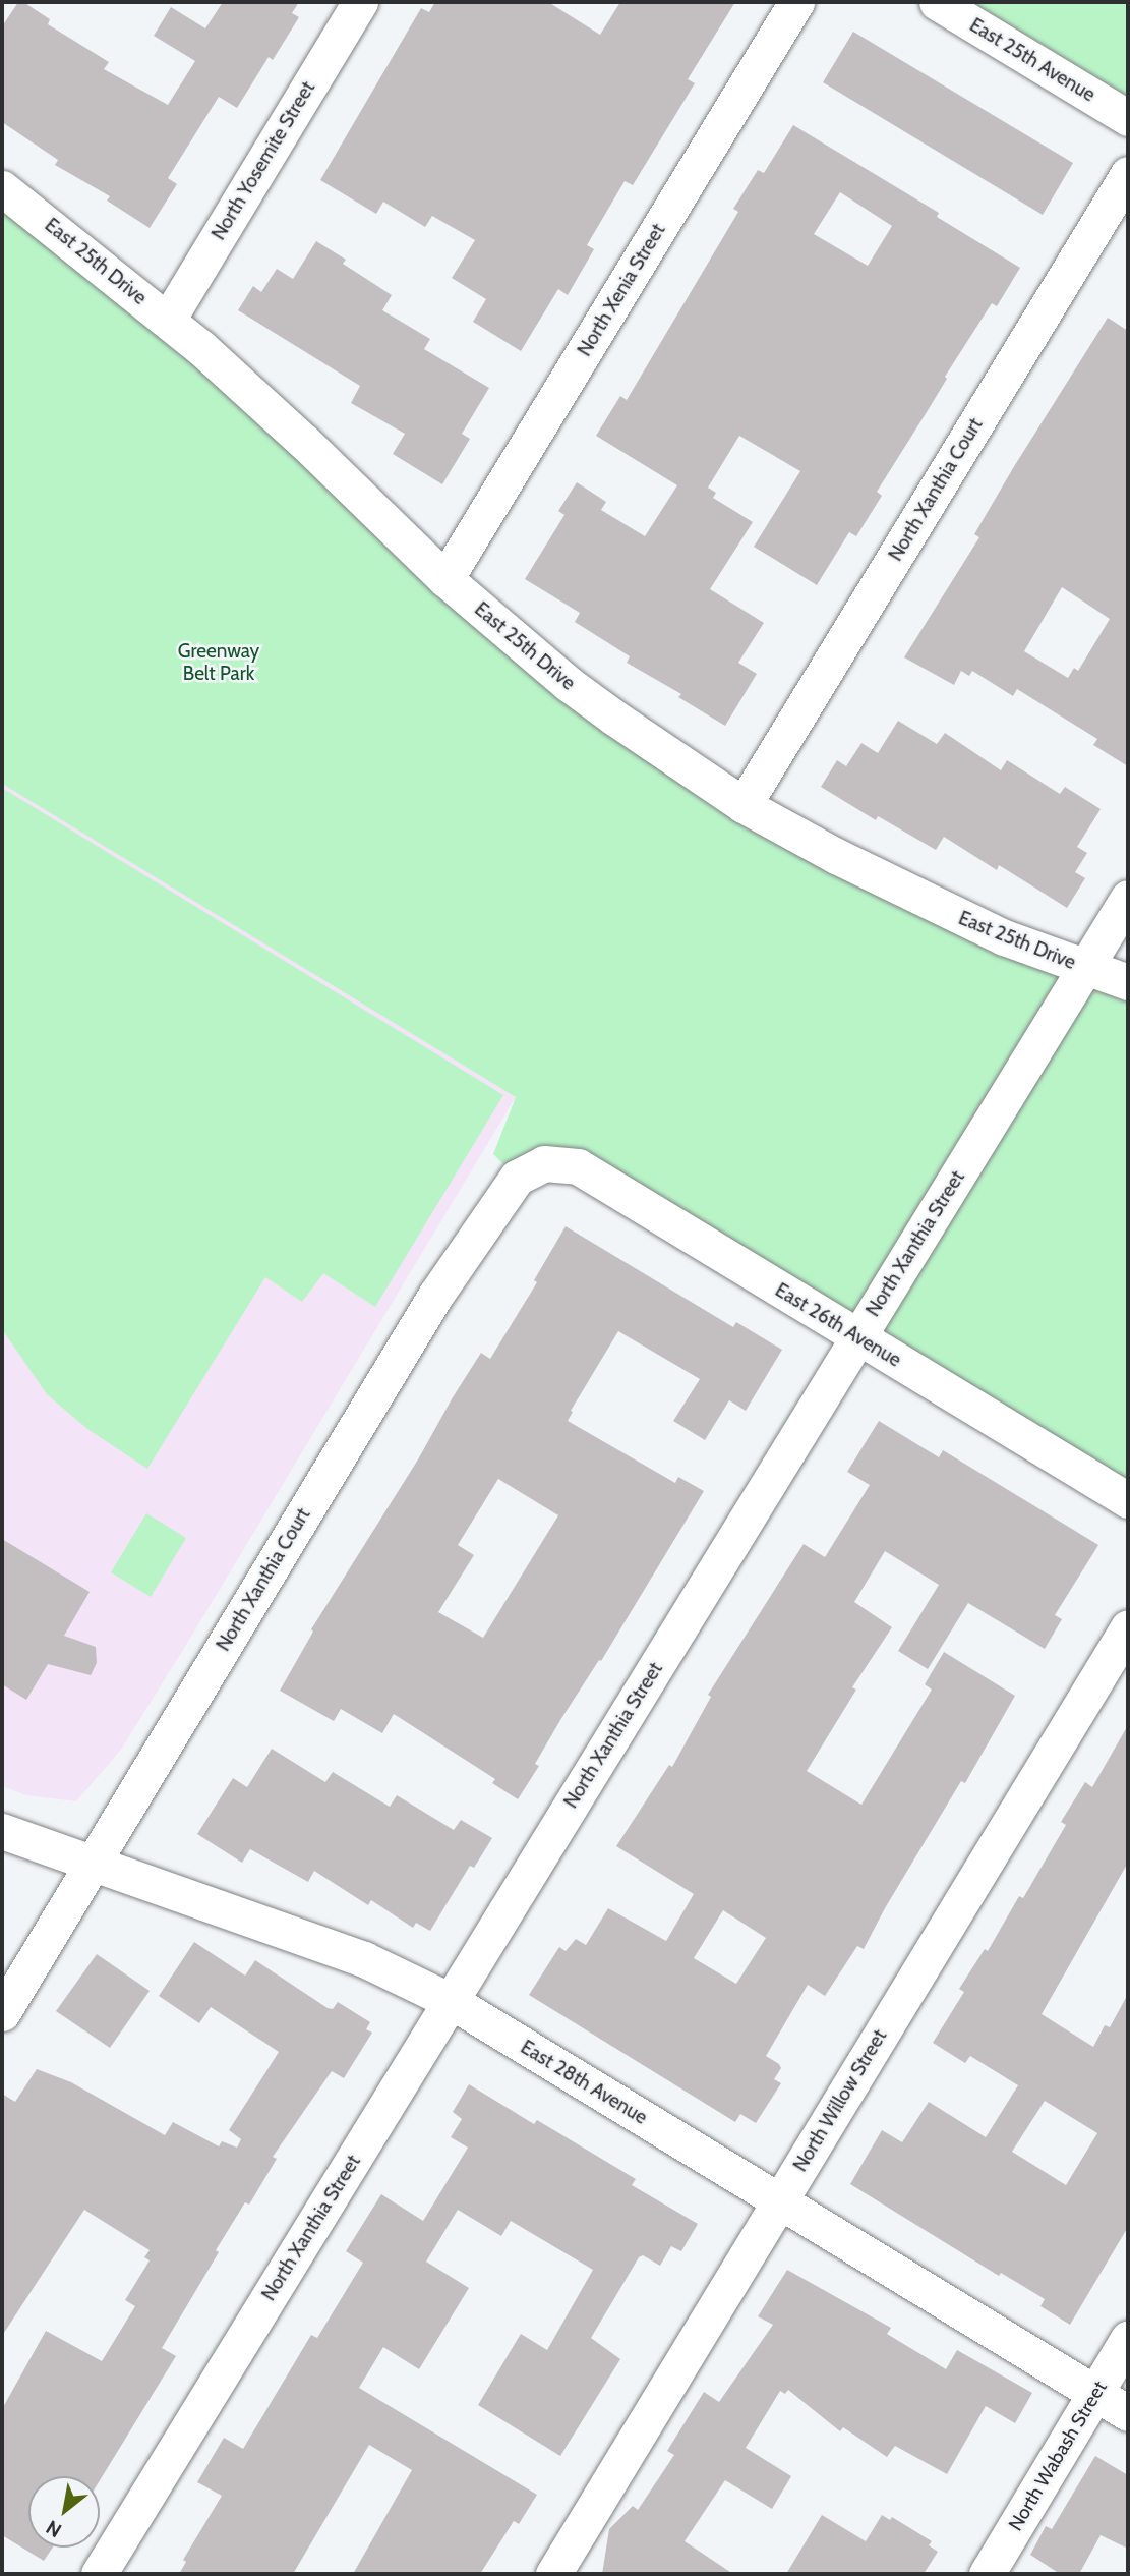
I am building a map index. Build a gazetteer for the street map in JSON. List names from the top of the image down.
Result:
{
  "streets": {
    "street": [
      "East 25th Avenue",
      "North Yosemite Street",
      "East 25th Drive",
      "North Xenia Street",
      "North Xanthia Court",
      "North Xanthia Street",
      "East 26th Avenue",
      "East 28th Avenue",
      "North Willow Street",
      "North Wabash Street"
    ]
  },
  "crossings": [
    ["North Yosemite Street", "East 25th Drive"],
    ["East 25th Drive", "North Xenia Street"],
    ["East 25th Drive", "North Xanthia Court"],
    ["East 25th Drive", "North Xanthia Street"],
    ["North Xanthia Court", "East 26th Avenue"],
    ["North Xanthia Court", "East 28th Avenue"],
    ["North Xanthia Street", "East 26th Avenue"],
    ["North Xanthia Street", "East 28th Avenue"],
    ["East 28th Avenue", "North Willow Street"],
    ["East 28th Avenue", "North Wabash Street"]
  ],
  "parks": ["Greenway Belt Park"],
  "north": "bottom left"
}
